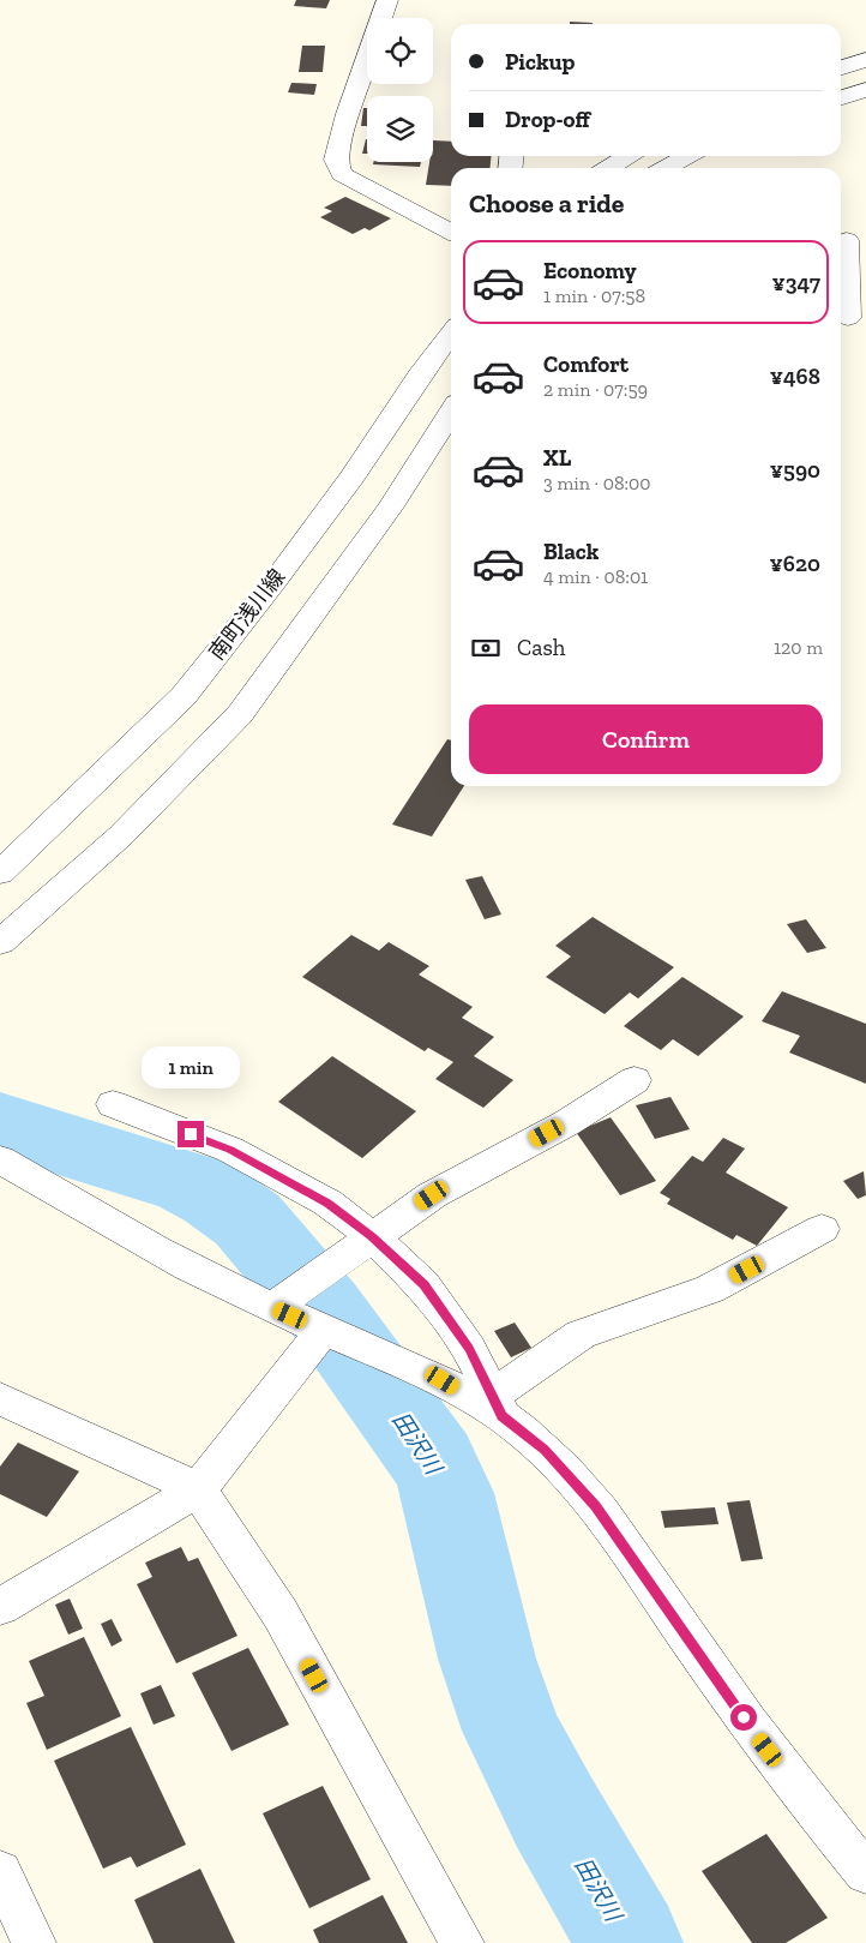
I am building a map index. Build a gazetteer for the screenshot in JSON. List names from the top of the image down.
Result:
{
  "streets": {
    "street": ["南町浅川線"]
  },
  "water": ["田沢川"],
  "page": {
    "banner": ["Pickup", "Drop-off"],
    "heading": "Choose a ride",
    "list": [
      {
        "name": "Economy",
        "note": "1 min · 07:58",
        "value": "¥347"
      },
      {
        "name": "Comfort",
        "note": "2 min · 07:59",
        "value": "¥468"
      },
      {
        "name": "XL",
        "note": "3 min · 08:00",
        "value": "¥590"
      },
      {
        "name": "Black",
        "note": "4 min · 08:01",
        "value": "¥620"
      }
    ],
    "pay": ["Cash", "120 m"],
    "buttons": "Confirm",
    "bubble": "1 min"
  }
}
